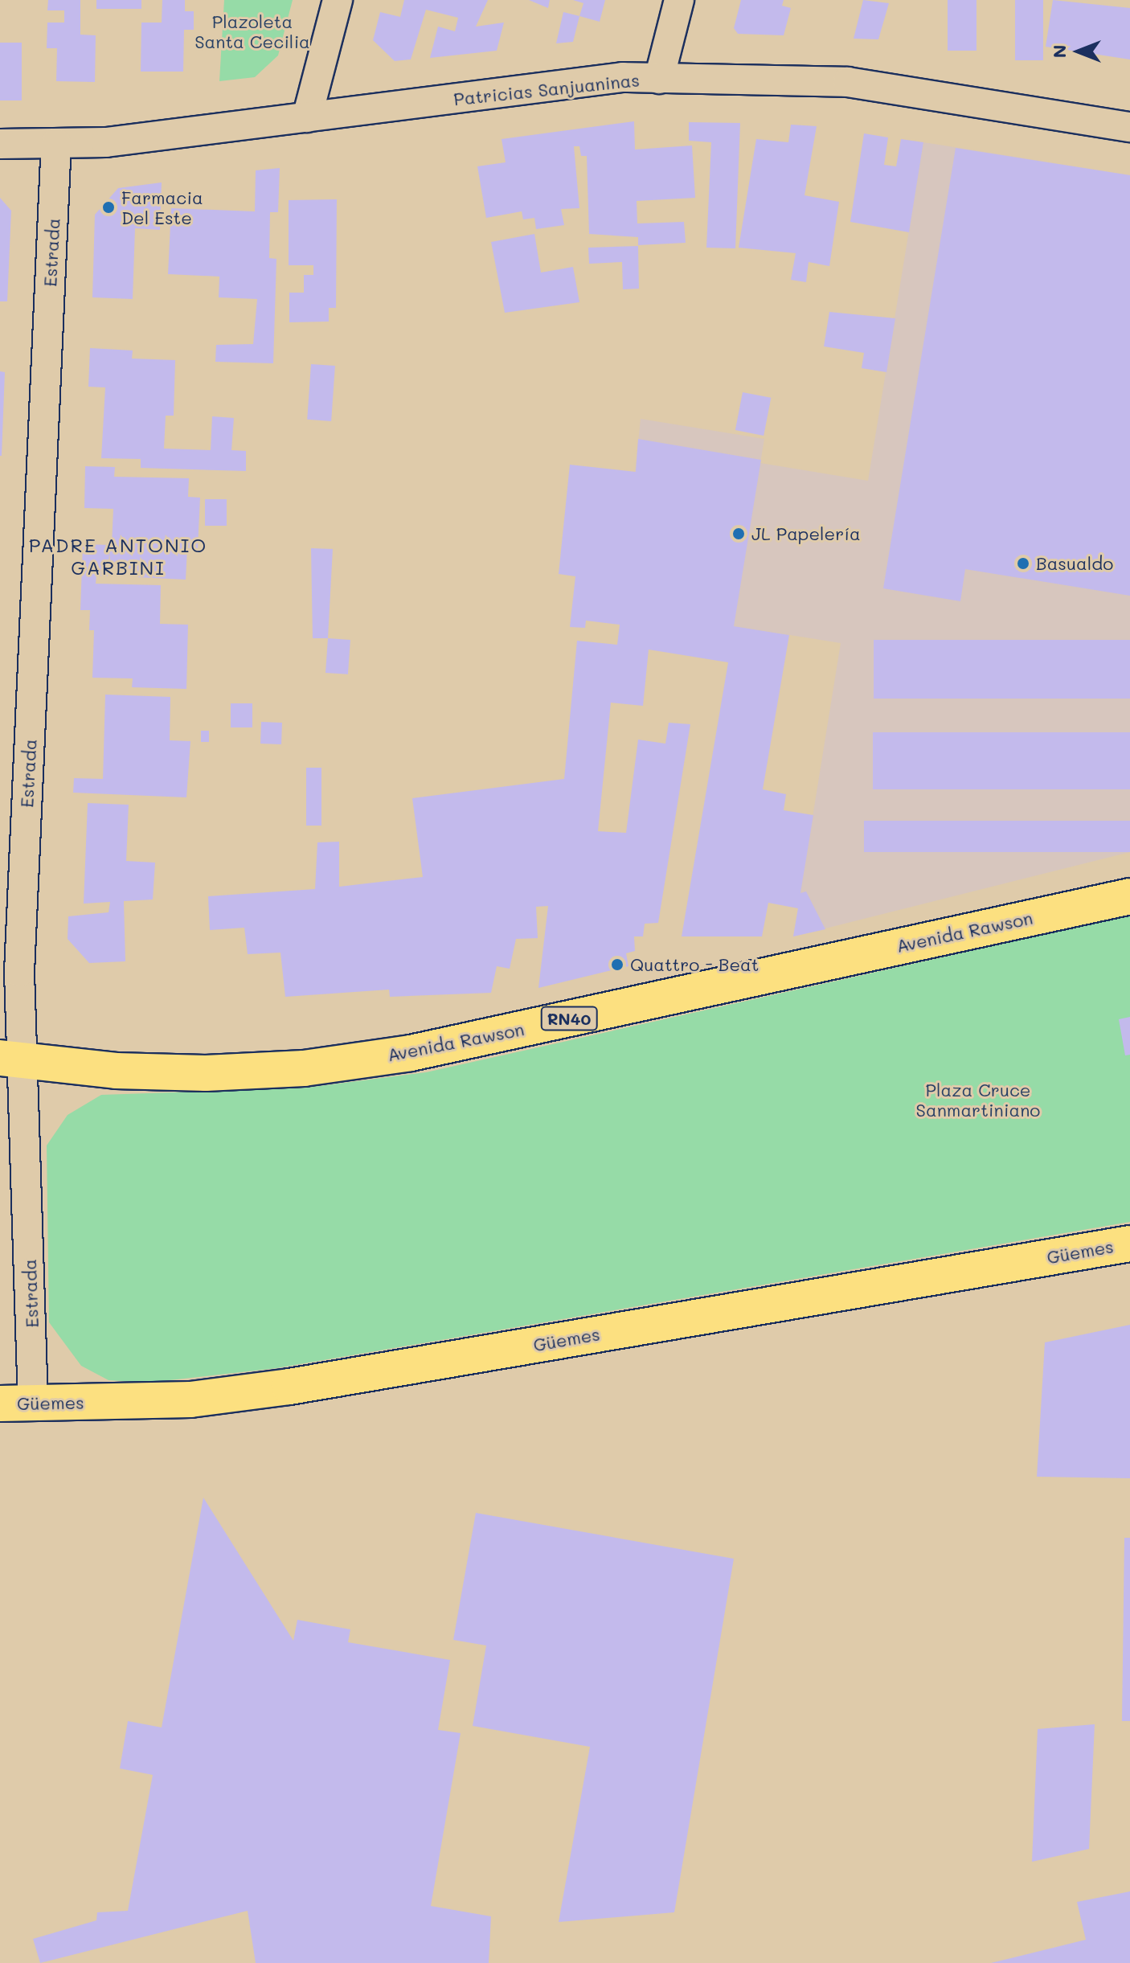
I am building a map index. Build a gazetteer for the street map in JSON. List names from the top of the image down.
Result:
{
  "streets": {
    "main road": ["Avenida Rawson", "RN40", "Güemes"],
    "street": ["Patricias Sanjuaninas", "Estrada"]
  },
  "crossings": [
    ["Patricias Sanjuaninas", "Estrada"],
    ["Estrada", "Avenida Rawson"],
    ["Estrada", "Güemes"]
  ],
  "districts": ["PADRE ANTONIO GARBINI"],
  "parks": ["Plazoleta Santa Cecilia", "Plaza Cruce Sanmartiniano"],
  "places": [
    "Farmacia Del Este",
    "JL Papelería",
    "Basualdo",
    "Quattro - Beat"
  ],
  "north": "left"
}
